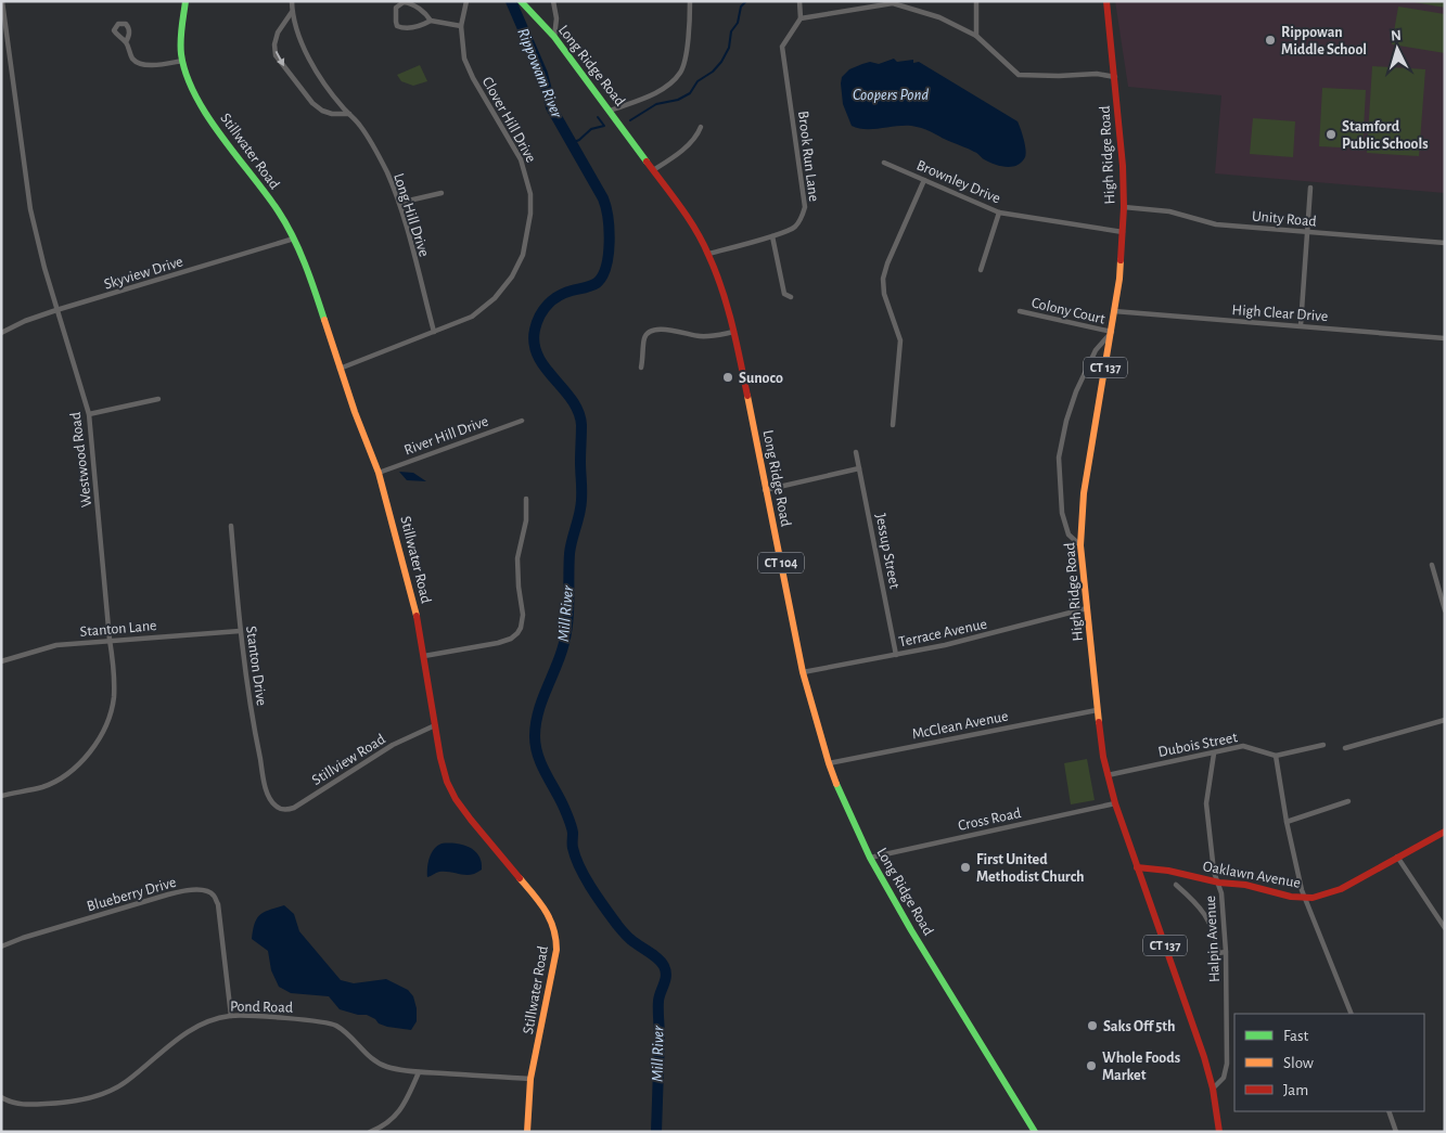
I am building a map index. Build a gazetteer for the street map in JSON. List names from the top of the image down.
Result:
{
  "streets": {
    "main road": [
      "Long Ridge Road",
      "Stillwater Road",
      "High Ridge Road",
      "CT 137",
      "CT 104",
      "Oaklawn Avenue"
    ],
    "street": [
      "Clover Hill Drive",
      "Brook Run Lane",
      "Brownley Drive",
      "Long Hill Drive",
      "Unity Road",
      "Skyview Drive",
      "Colony Court",
      "High Clear Drive",
      "River Hill Drive",
      "Westwood Road",
      "Jessup Street",
      "Stanton Lane",
      "Terrace Avenue",
      "Stanton Drive",
      "McClean Avenue",
      "Dubois Street",
      "Stillview Road",
      "Cross Road",
      "Blueberry Drive",
      "Halpin Avenue",
      "Pond Road"
    ]
  },
  "crossings": [
    ["Long Ridge Road", "Brook Run Lane"],
    ["Long Ridge Road", "Terrace Avenue"],
    ["Long Ridge Road", "McClean Avenue"],
    ["Long Ridge Road", "Cross Road"],
    ["Clover Hill Drive", "Stillwater Road"],
    ["Clover Hill Drive", "Long Hill Drive"],
    ["Stillwater Road", "Skyview Drive"],
    ["Stillwater Road", "River Hill Drive"],
    ["Stillwater Road", "Stillview Road"],
    ["Stillwater Road", "Pond Road"],
    ["High Ridge Road", "Brownley Drive"],
    ["High Ridge Road", "Unity Road"],
    ["High Ridge Road", "Colony Court"],
    ["High Ridge Road", "High Clear Drive"],
    ["High Ridge Road", "Terrace Avenue"],
    ["High Ridge Road", "McClean Avenue"],
    ["High Ridge Road", "Dubois Street"],
    ["High Ridge Road", "Cross Road"],
    ["High Ridge Road", "Oaklawn Avenue"],
    ["High Ridge Road", "Halpin Avenue"],
    ["Skyview Drive", "Westwood Road"],
    ["Westwood Road", "Stanton Lane"],
    ["Jessup Street", "Terrace Avenue"],
    ["Stanton Lane", "Stanton Drive"],
    ["Stanton Drive", "Stillview Road"],
    ["Dubois Street", "Halpin Avenue"],
    ["Oaklawn Avenue", "Halpin Avenue"],
    ["Blueberry Drive", "Pond Road"]
  ],
  "water": ["Rippowam River", "Coopers Pond", "Mill River"],
  "places": [
    "Rippowan Middle School",
    "Stamford Public Schools",
    "Sunoco",
    "First United Methodist Church",
    "Saks Off 5th",
    "Whole Foods Market"
  ],
  "legend": ["Fast", "Slow", "Jam"],
  "north": "top"
}
